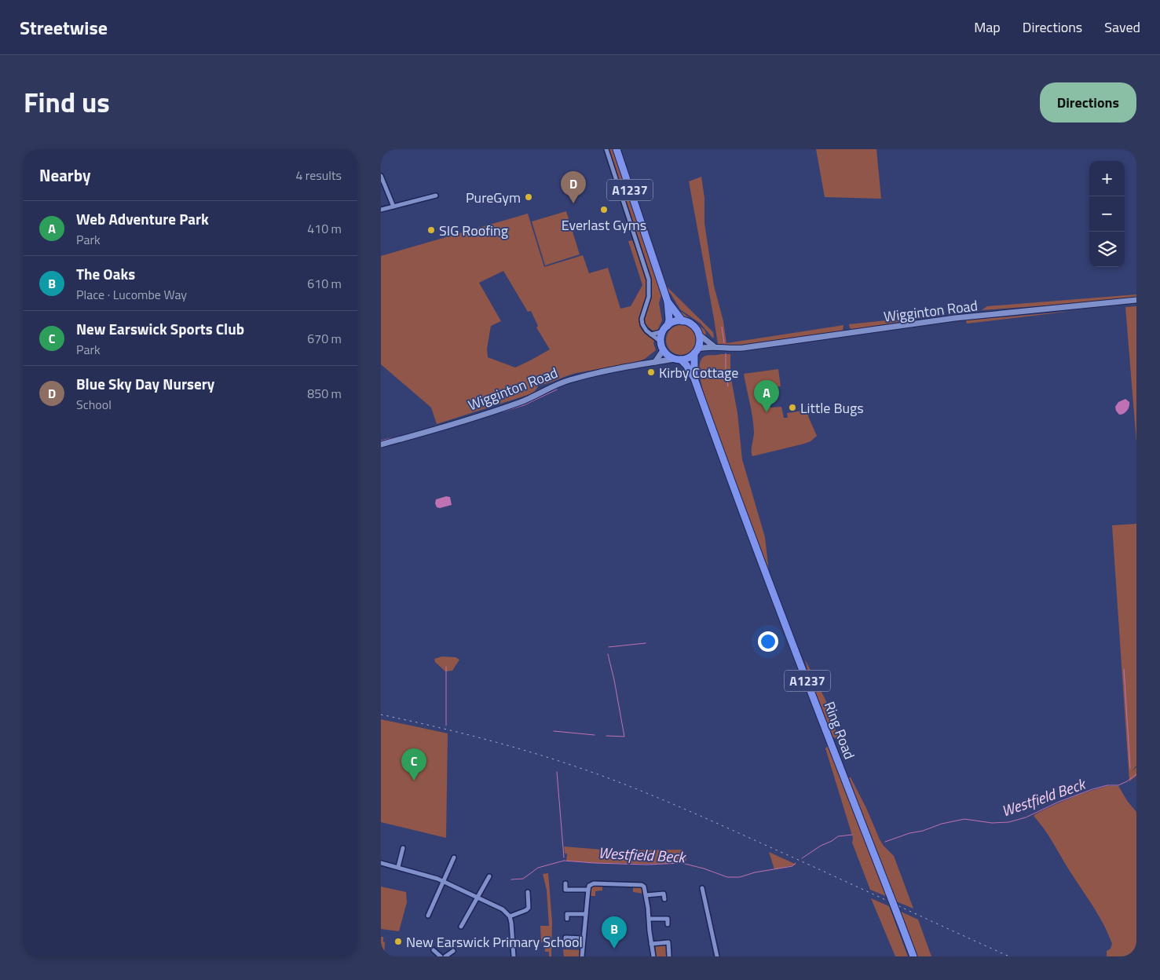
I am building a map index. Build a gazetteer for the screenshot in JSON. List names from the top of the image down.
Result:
{
  "streets": {
    "highway": ["A1237", "Ring Road"],
    "main road": ["Wigginton Road"]
  },
  "crossings": [
    ["A1237", "Wigginton Road"],
    ["A1237", "Ring Road"]
  ],
  "water": ["Westfield Beck"],
  "places": [
    "PureGym",
    "Everlast Gyms",
    "SIG Roofing",
    "Kirby Cottage",
    "Little Bugs",
    "New Earswick Primary School"
  ],
  "page": {
    "header": "Streetwise",
    "nav": ["Map", "Directions", "Saved"],
    "title": "Find us",
    "buttons": "Directions",
    "heading": ["Nearby", "4 results"],
    "map_buttons": ["+", "−"],
    "pins": [
      "D",
      "A",
      "C",
      "B"
    ],
    "list": [
      {
        "mark": "A",
        "name": "Web Adventure Park",
        "note": "Park",
        "value": "410 m"
      },
      {
        "mark": "B",
        "name": "The Oaks",
        "note": "Place · Lucombe Way",
        "value": "610 m"
      },
      {
        "mark": "C",
        "name": "New Earswick Sports Club",
        "note": "Park",
        "value": "670 m"
      },
      {
        "mark": "D",
        "name": "Blue Sky Day Nursery",
        "note": "School",
        "value": "850 m"
      }
    ]
  }
}
